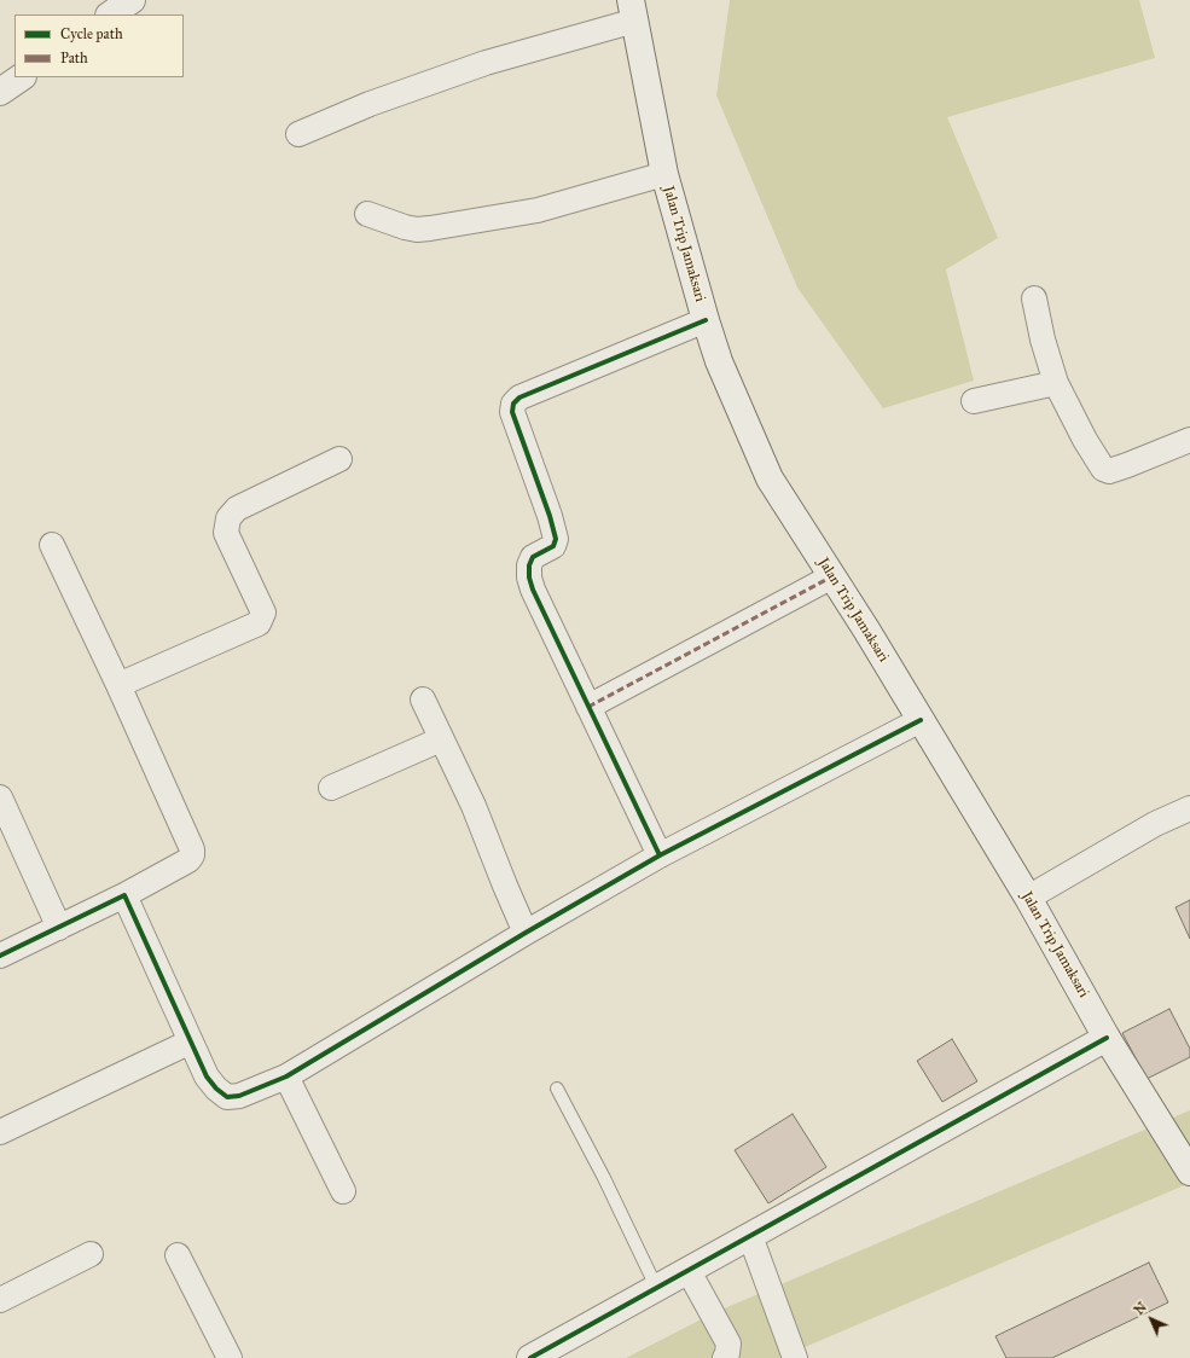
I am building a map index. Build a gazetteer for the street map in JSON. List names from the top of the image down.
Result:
{
  "streets": {
    "main road": ["Jalan Trip Jamaksari"]
  },
  "legend": ["Cycle path", "Path"],
  "north": "top left"
}
